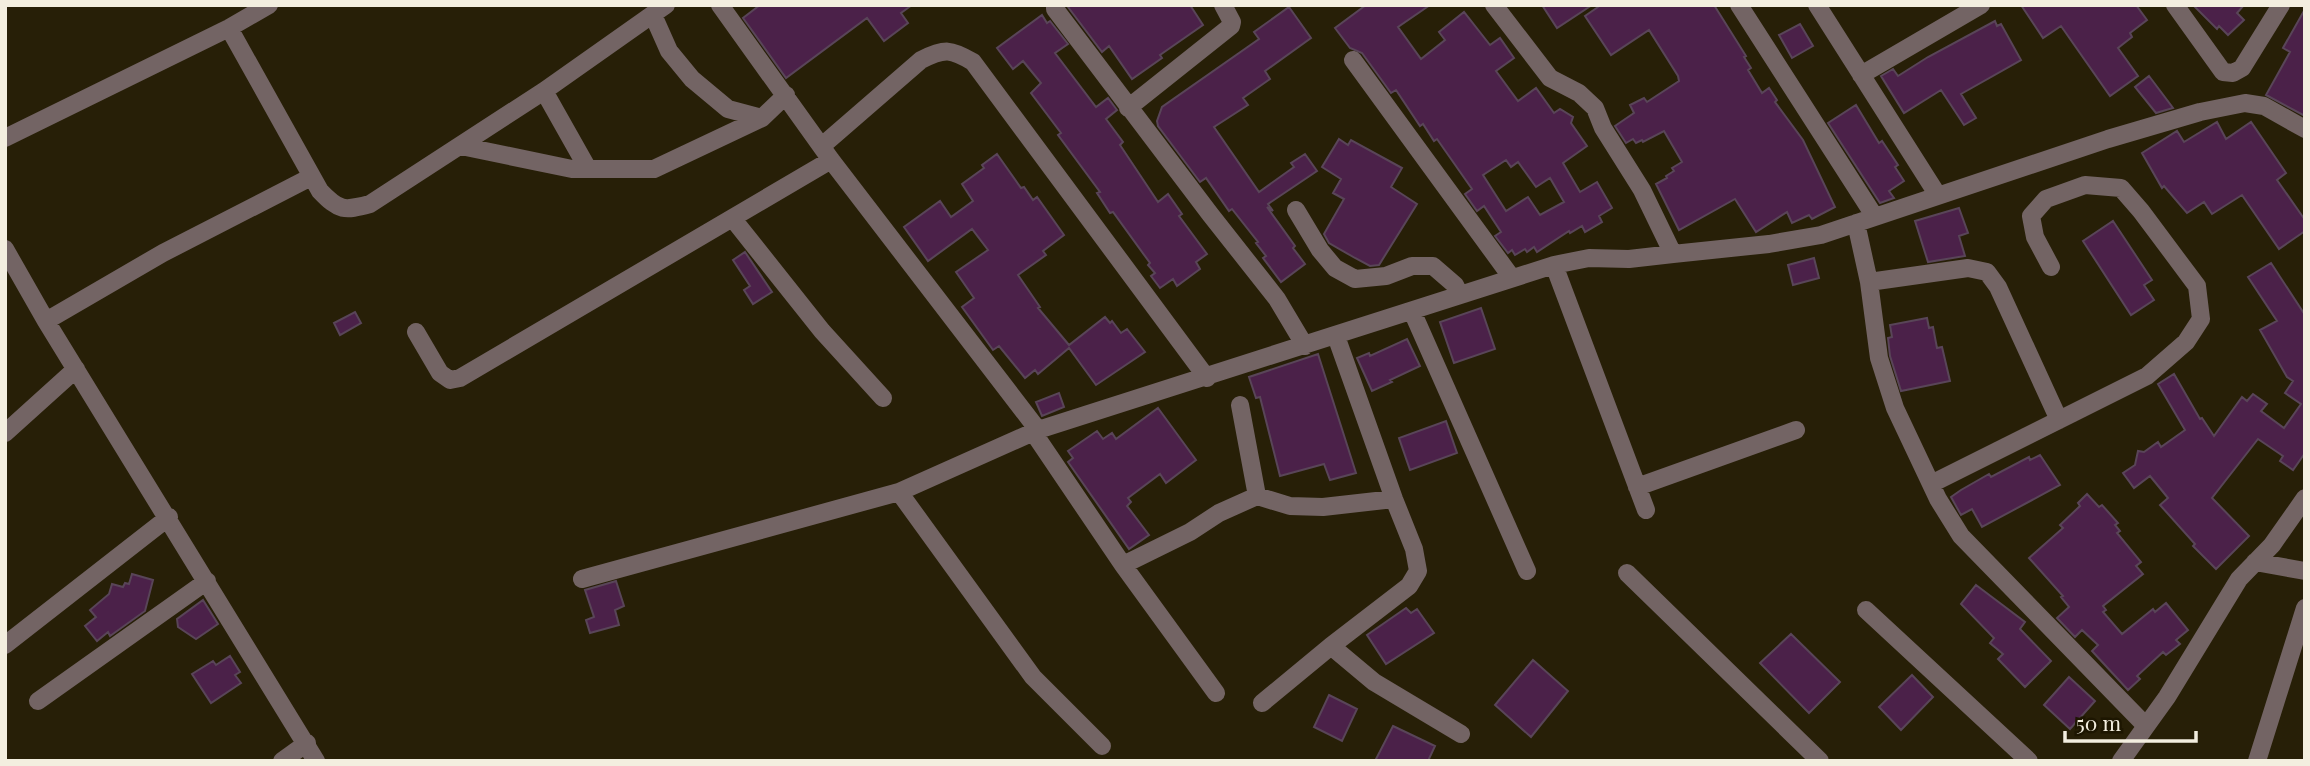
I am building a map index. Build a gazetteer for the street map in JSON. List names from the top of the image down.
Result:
{
  "scale_bar": "50 m"
}
